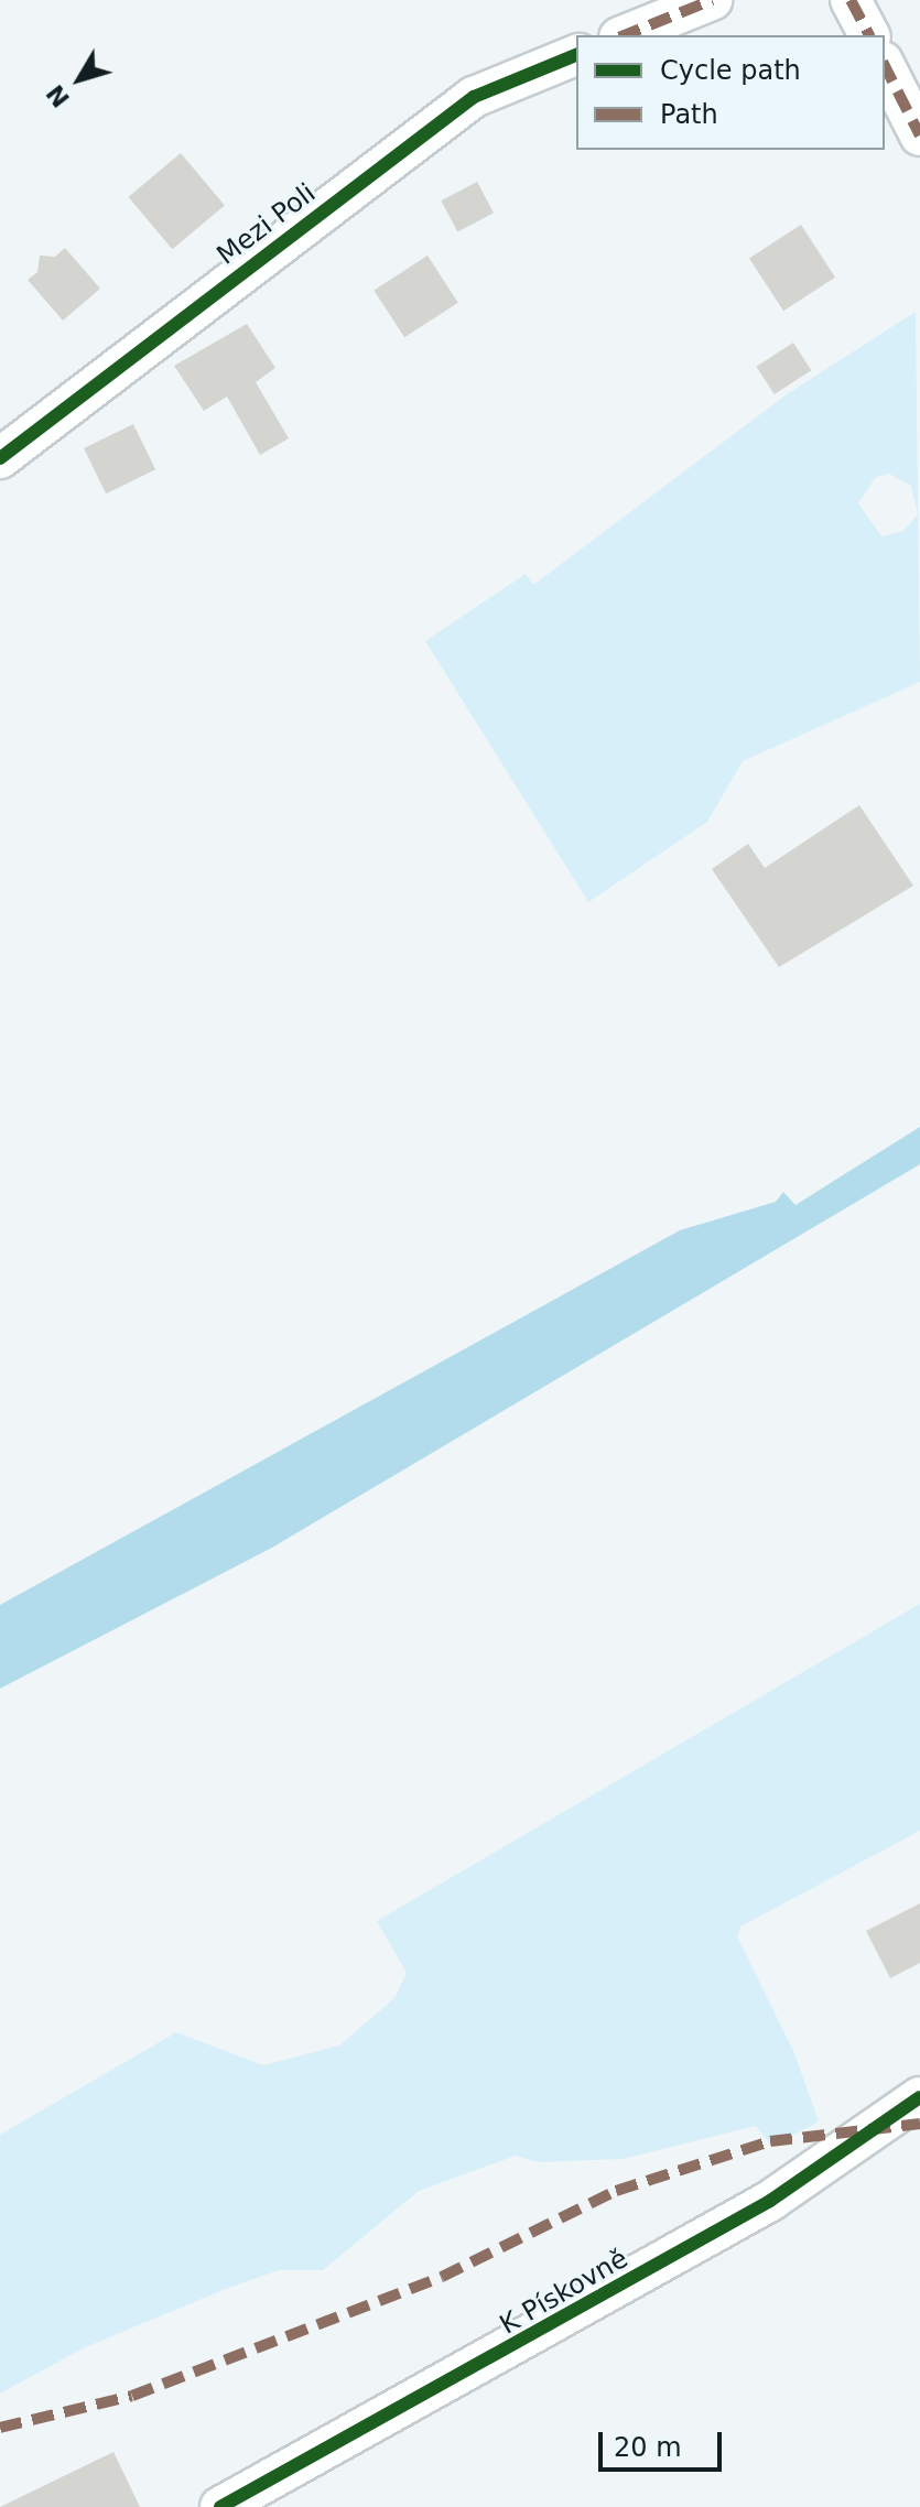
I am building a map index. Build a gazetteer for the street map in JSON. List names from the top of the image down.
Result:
{
  "streets": {
    "street": ["Mezi Poli", "K Pískovně"]
  },
  "legend": ["Cycle path", "Path"],
  "scale_bar": "20 m",
  "north": "bottom left"
}
